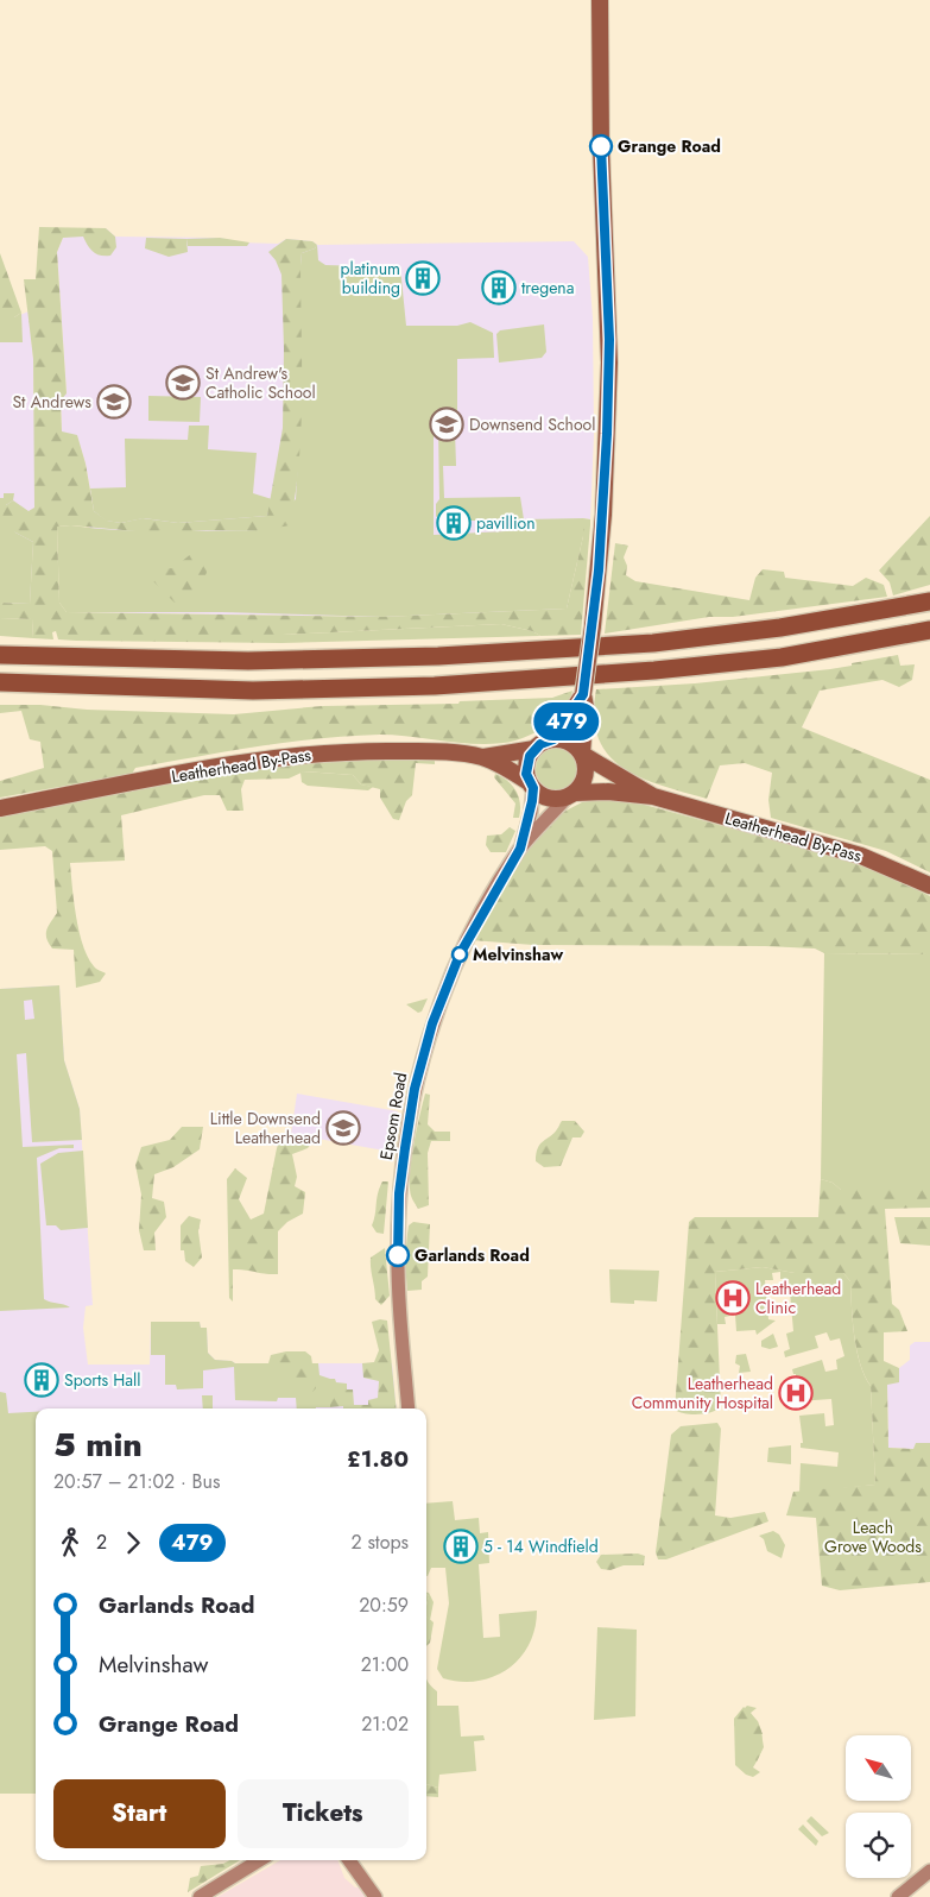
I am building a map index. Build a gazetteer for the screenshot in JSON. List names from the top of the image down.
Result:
{
  "streets": {
    "highway": ["Leatherhead By-Pass"],
    "main road": ["Epsom Road"]
  },
  "crossings": [
    ["Leatherhead By-Pass", "Epsom Road"]
  ],
  "parks": ["Leach Grove Woods"],
  "places": {
    "other": ["Grange Road", "Melvinshaw", "Garlands Road"],
    "building": [
      "platinum building",
      "tregena",
      "pavillion",
      "Sports Hall",
      "5 - 14 Windfield"
    ],
    "school or university": [
      "St Andrew's Catholic School",
      "St Andrews",
      "Downsend School",
      "Little Downsend Leatherhead"
    ],
    "hospital": ["Leatherhead Clinic", "Leatherhead Community Hospital"]
  },
  "lines": ["bus line 479"],
  "north": "top left",
  "page": {
    "on_map": "479",
    "heading": ["5 min", "20:57 – 21:02 · Bus", "£1.80"],
    "legs": ["2", "479", "2 stops"],
    "list": [
      {
        "name": "Garlands Road",
        "value": "20:59"
      },
      {
        "name": "Melvinshaw",
        "value": "21:00"
      },
      {
        "name": "Grange Road",
        "value": "21:02"
      }
    ],
    "buttons": ["Start", "Tickets"]
  }
}
